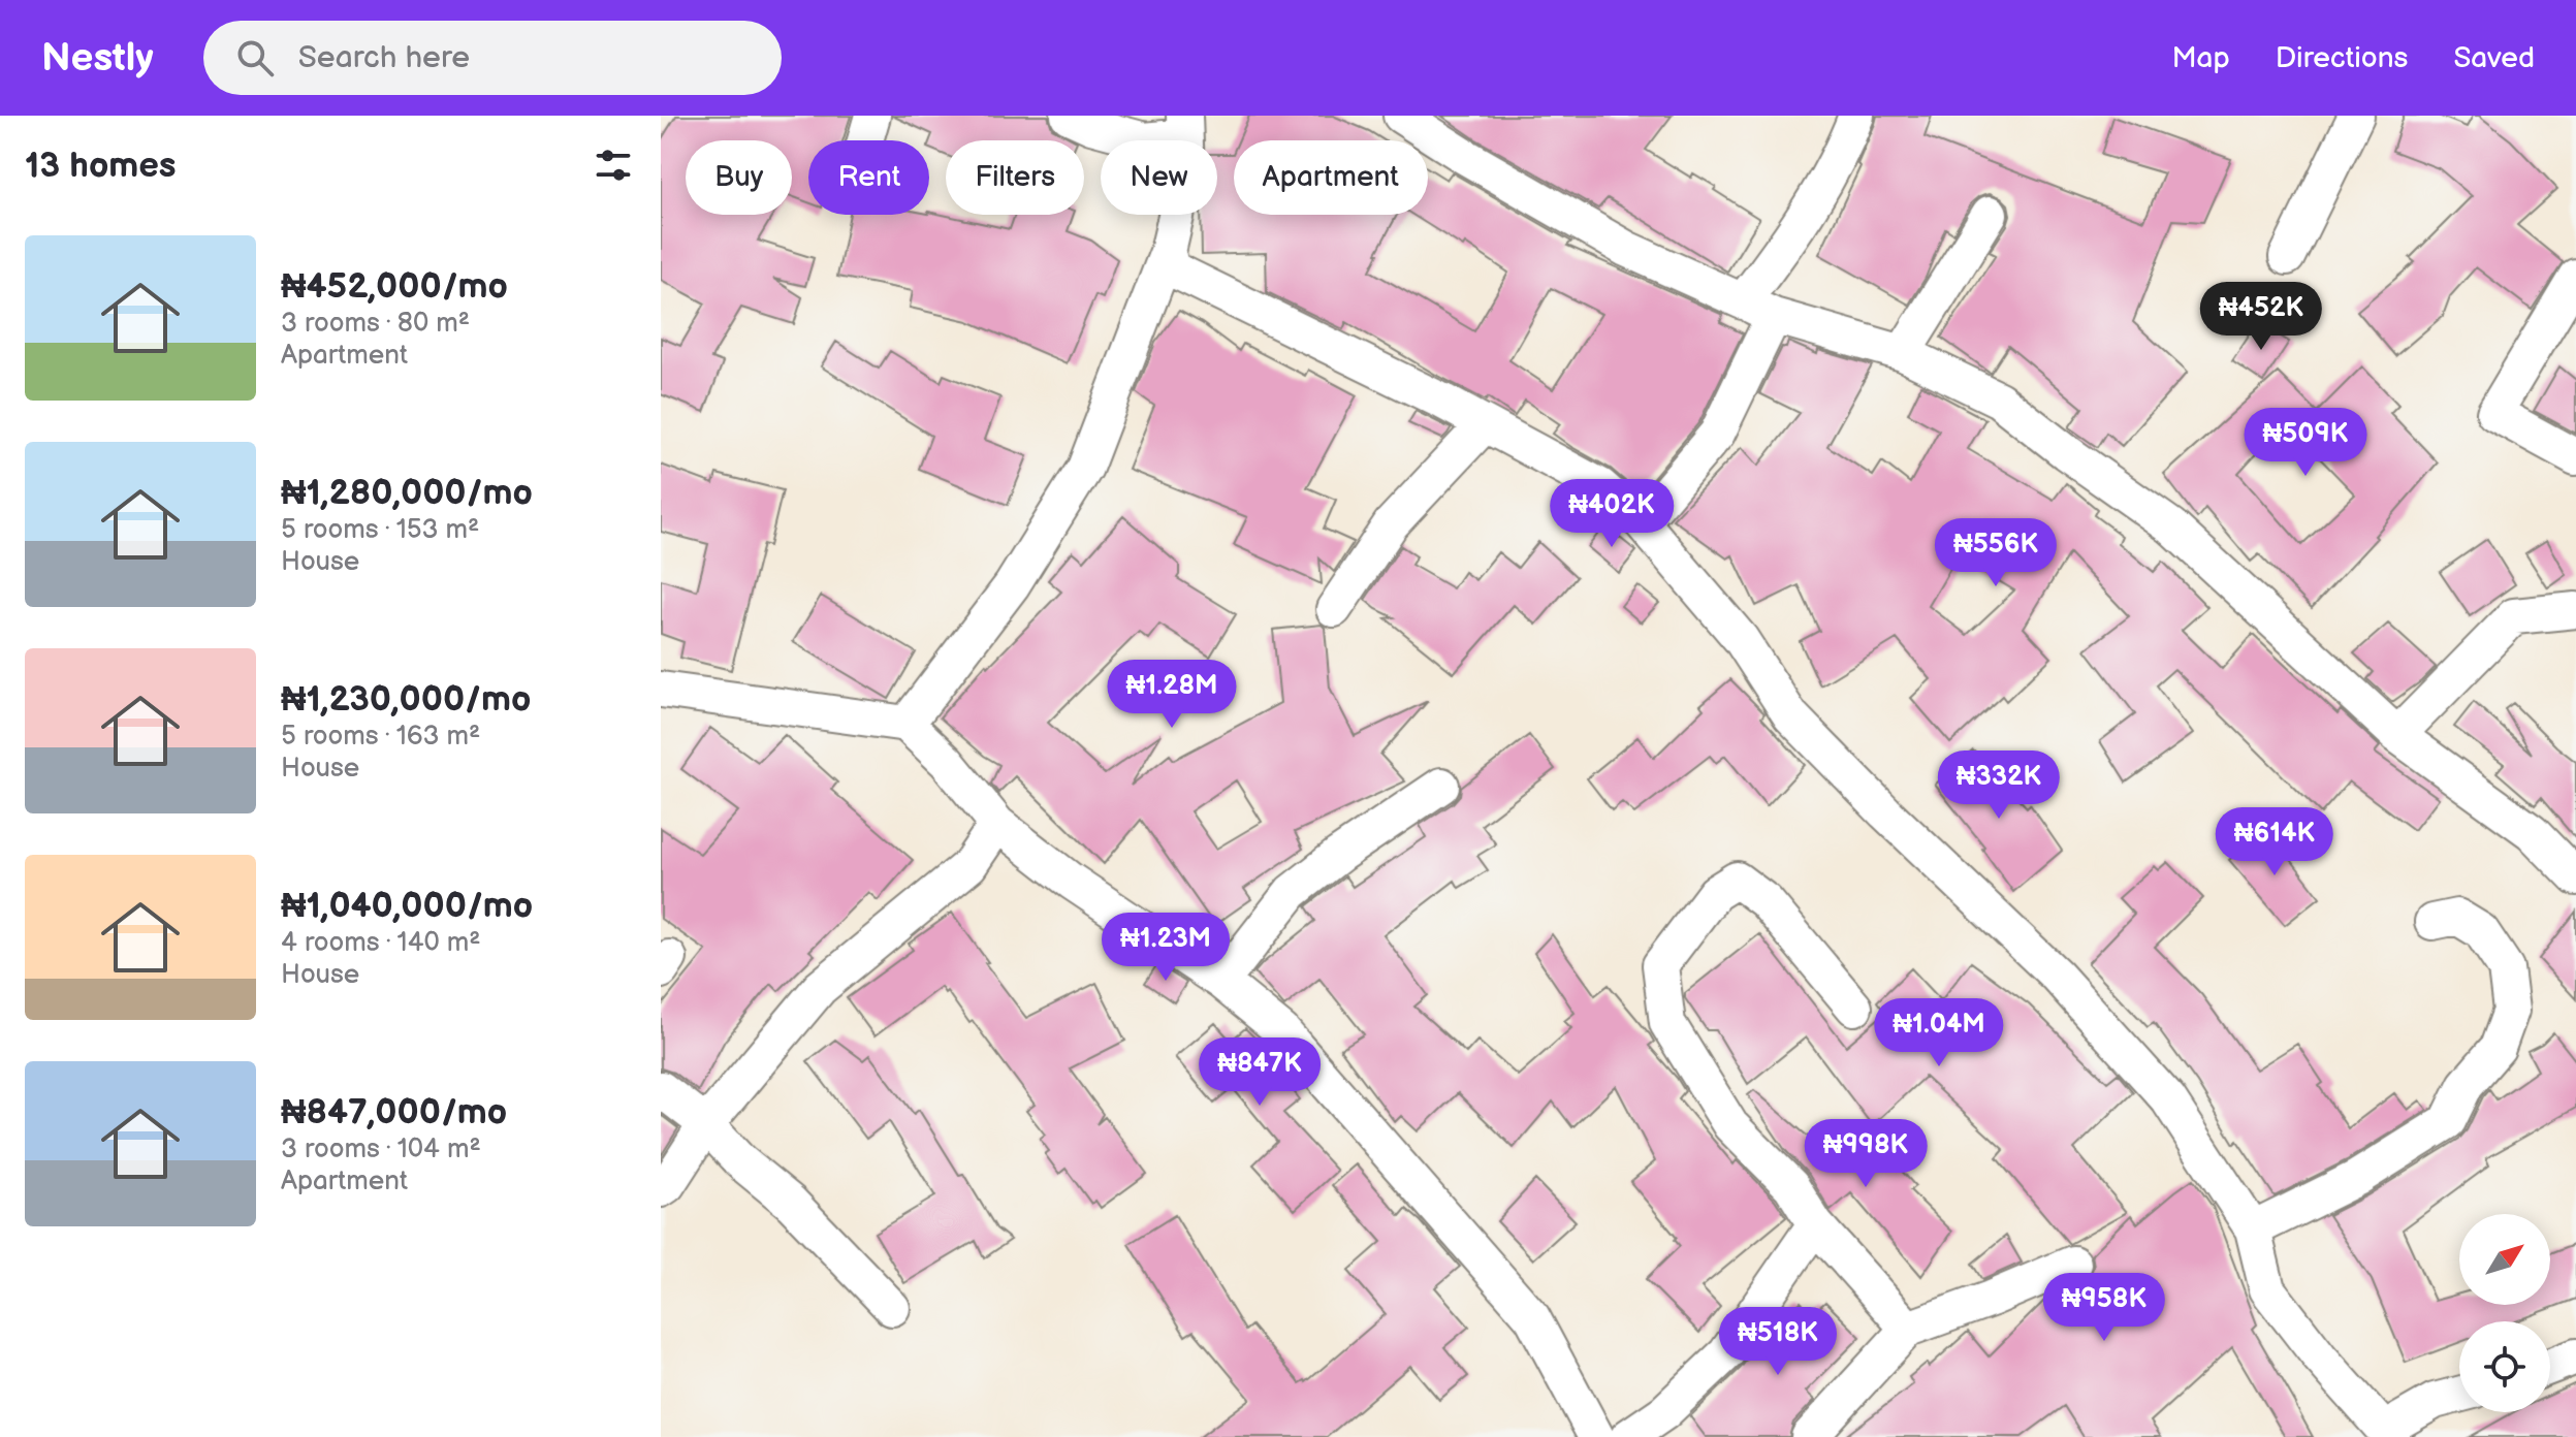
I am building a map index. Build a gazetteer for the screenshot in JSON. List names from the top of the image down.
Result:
{
  "north": "top right",
  "page": {
    "header": "Nestly",
    "search": "Search here",
    "nav": ["Map", "Directions", "Saved"],
    "heading": "13 homes",
    "chip": [
      "Buy",
      "Rent",
      "Filters",
      "New",
      "Apartment"
    ],
    "list": [
      {
        "name": "₦452,000/mo",
        "note": "3 rooms · 80 m² · Apartment"
      },
      {
        "name": "₦1,280,000/mo",
        "note": "5 rooms · 153 m² · House"
      },
      {
        "name": "₦1,230,000/mo",
        "note": "5 rooms · 163 m² · House"
      },
      {
        "name": "₦1,040,000/mo",
        "note": "4 rooms · 140 m² · House"
      },
      {
        "name": "₦847,000/mo",
        "note": "3 rooms · 104 m² · Apartment"
      }
    ],
    "price": [
      "₦452K",
      "₦509K",
      "₦402K",
      "₦556K",
      "₦1.28M",
      "₦332K",
      "₦614K",
      "₦1.23M",
      "₦1.04M",
      "₦847K",
      "₦998K",
      "₦958K",
      "₦518K"
    ]
  }
}
